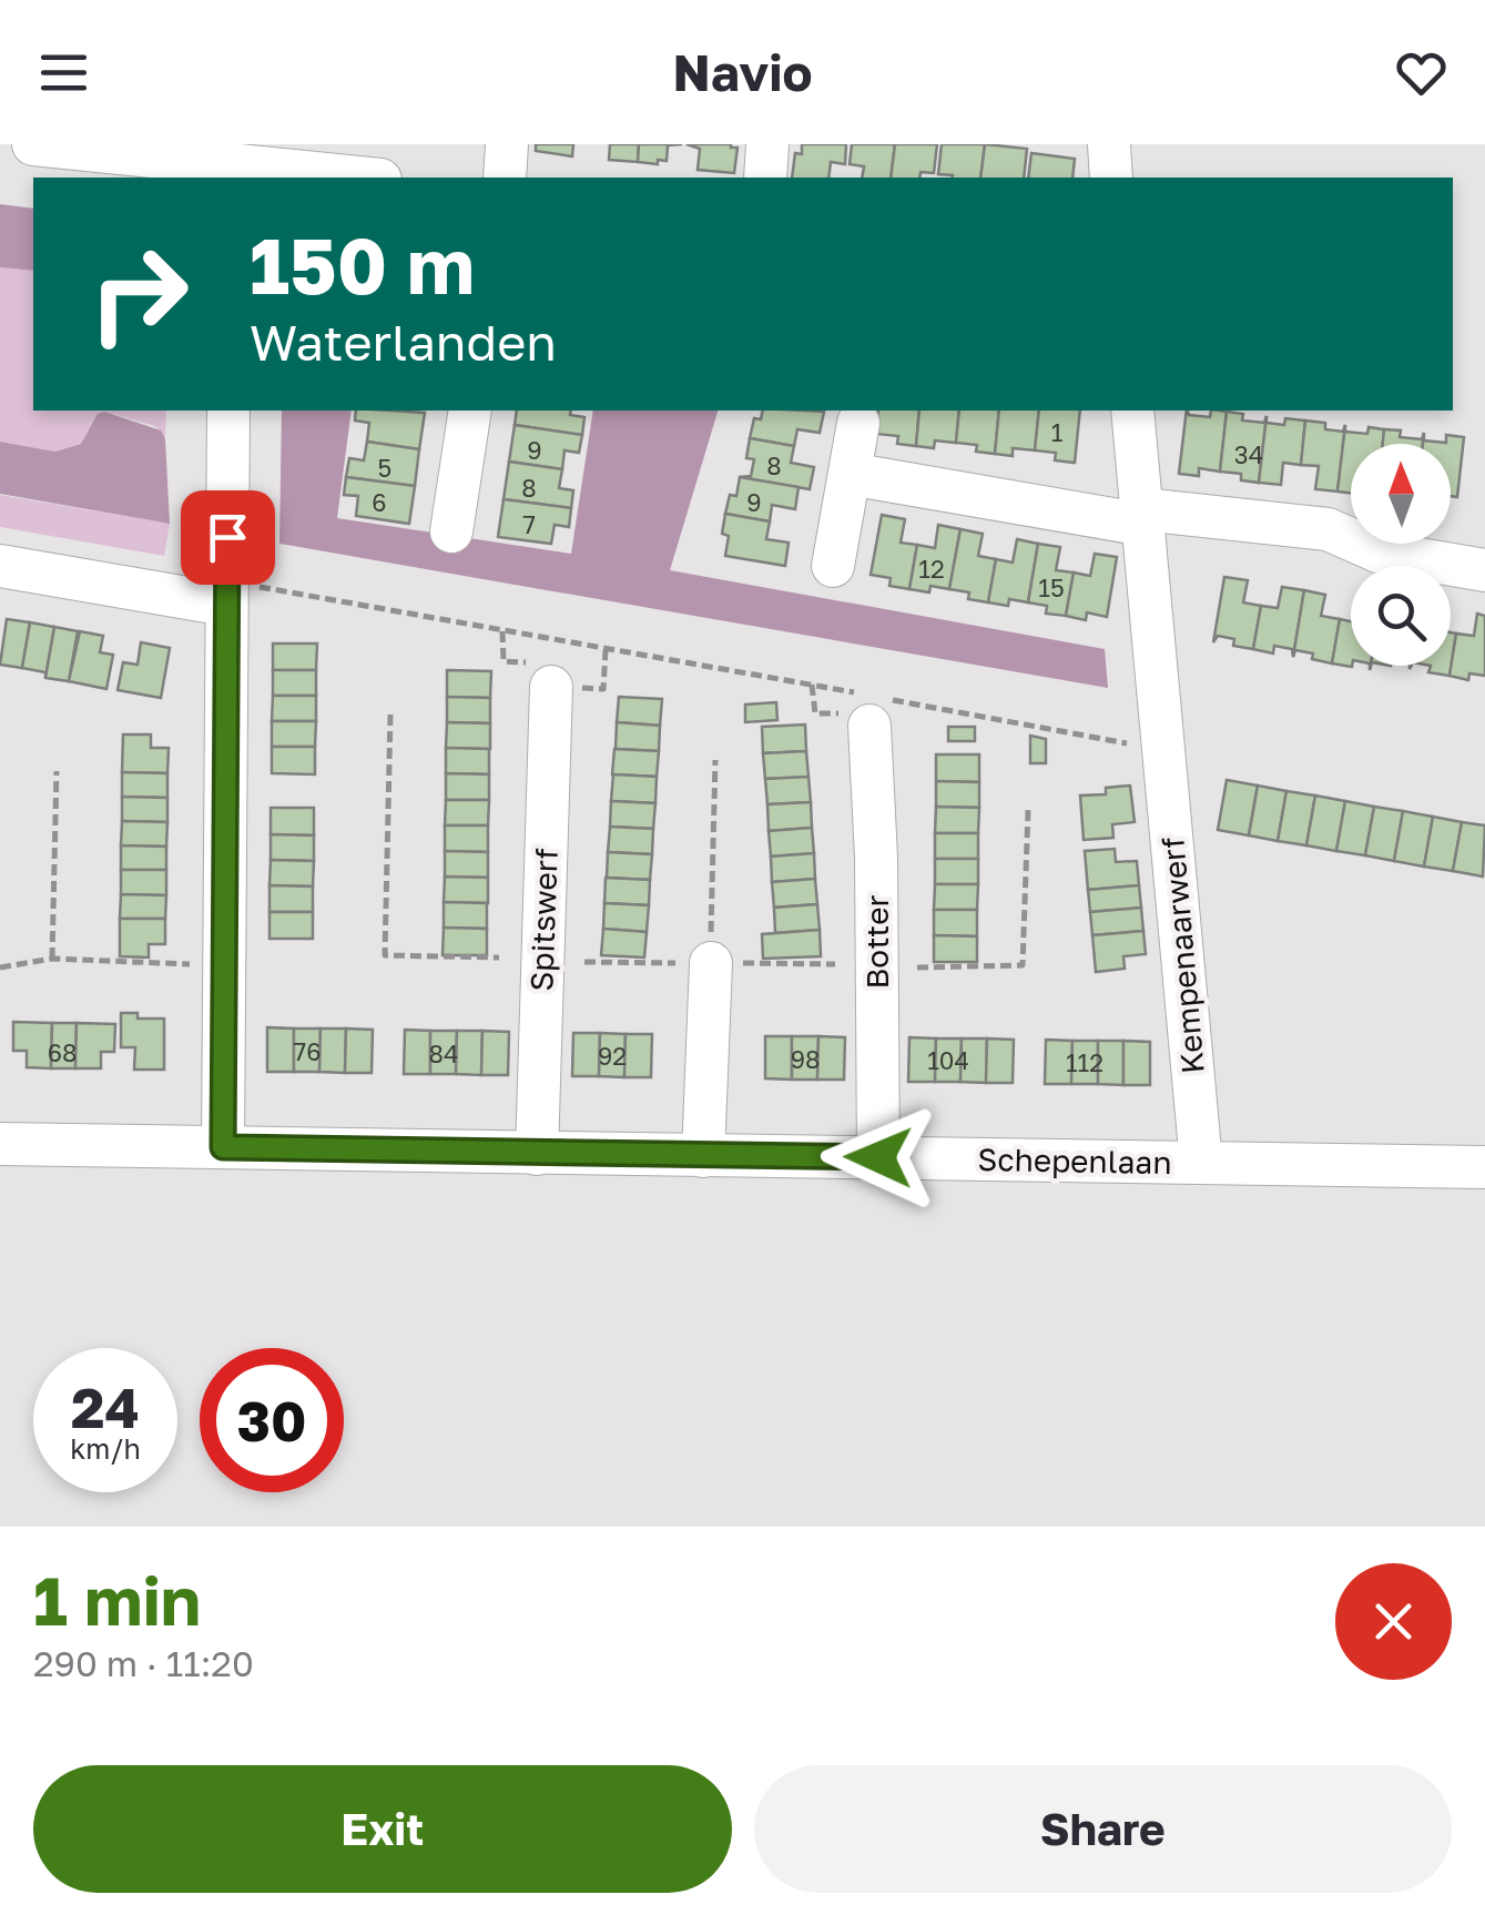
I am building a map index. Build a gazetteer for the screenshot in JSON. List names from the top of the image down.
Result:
{
  "streets": {
    "street": [
      "Spitswerf",
      "Botter",
      "Kempenaarwerf",
      "Schepenlaan"
    ]
  },
  "crossings": [
    ["Spitswerf", "Schepenlaan"],
    ["Botter", "Schepenlaan"],
    ["Kempenaarwerf", "Schepenlaan"]
  ],
  "house_numbers": [
    "1",
    "9",
    "34",
    "8",
    "5",
    "8",
    "6",
    "9",
    "7",
    "12",
    "15",
    "76",
    "68",
    "84",
    "92",
    "98",
    "104",
    "112"
  ],
  "north": "top",
  "page": {
    "header": "Navio",
    "turn": ["150 m", "Waterlanden"],
    "speed": "24 km/h",
    "limit": "30",
    "heading": ["1 min", "290 m · 11:20"],
    "buttons": ["Exit", "Share"]
  }
}
